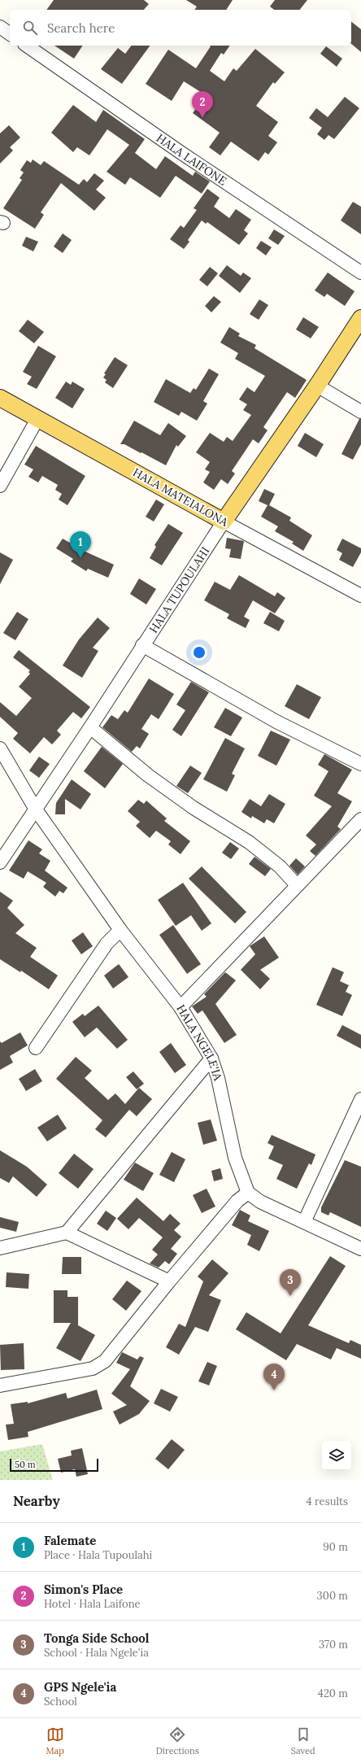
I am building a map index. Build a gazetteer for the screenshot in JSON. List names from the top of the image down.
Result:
{
  "streets": {
    "main road": ["HALA MATEIALONA", "HALA TUPOULAHI"],
    "street": ["HALA LAIFONE", "HALA NGELE'IA"]
  },
  "crossings": [
    ["HALA MATEIALONA", "HALA TUPOULAHI"],
    ["HALA TUPOULAHI", "HALA NGELE'IA"]
  ],
  "scale_bar": "50 m",
  "page": {
    "search": "Search here",
    "pins": [
      "2",
      "1",
      "3",
      "4"
    ],
    "scale": "50 m",
    "heading": ["Nearby", "4 results"],
    "list": [
      {
        "mark": "1",
        "name": "Falemate",
        "note": "Place · Hala Tupoulahi",
        "value": "90 m"
      },
      {
        "mark": "2",
        "name": "Simon's Place",
        "note": "Hotel · Hala Laifone",
        "value": "300 m"
      },
      {
        "mark": "3",
        "name": "Tonga Side School",
        "note": "School · Hala Ngele'ia",
        "value": "370 m"
      },
      {
        "mark": "4",
        "name": "GPS Ngele'ia",
        "note": "School",
        "value": "420 m"
      }
    ],
    "nav": ["Map", "Directions", "Saved"]
  }
}
